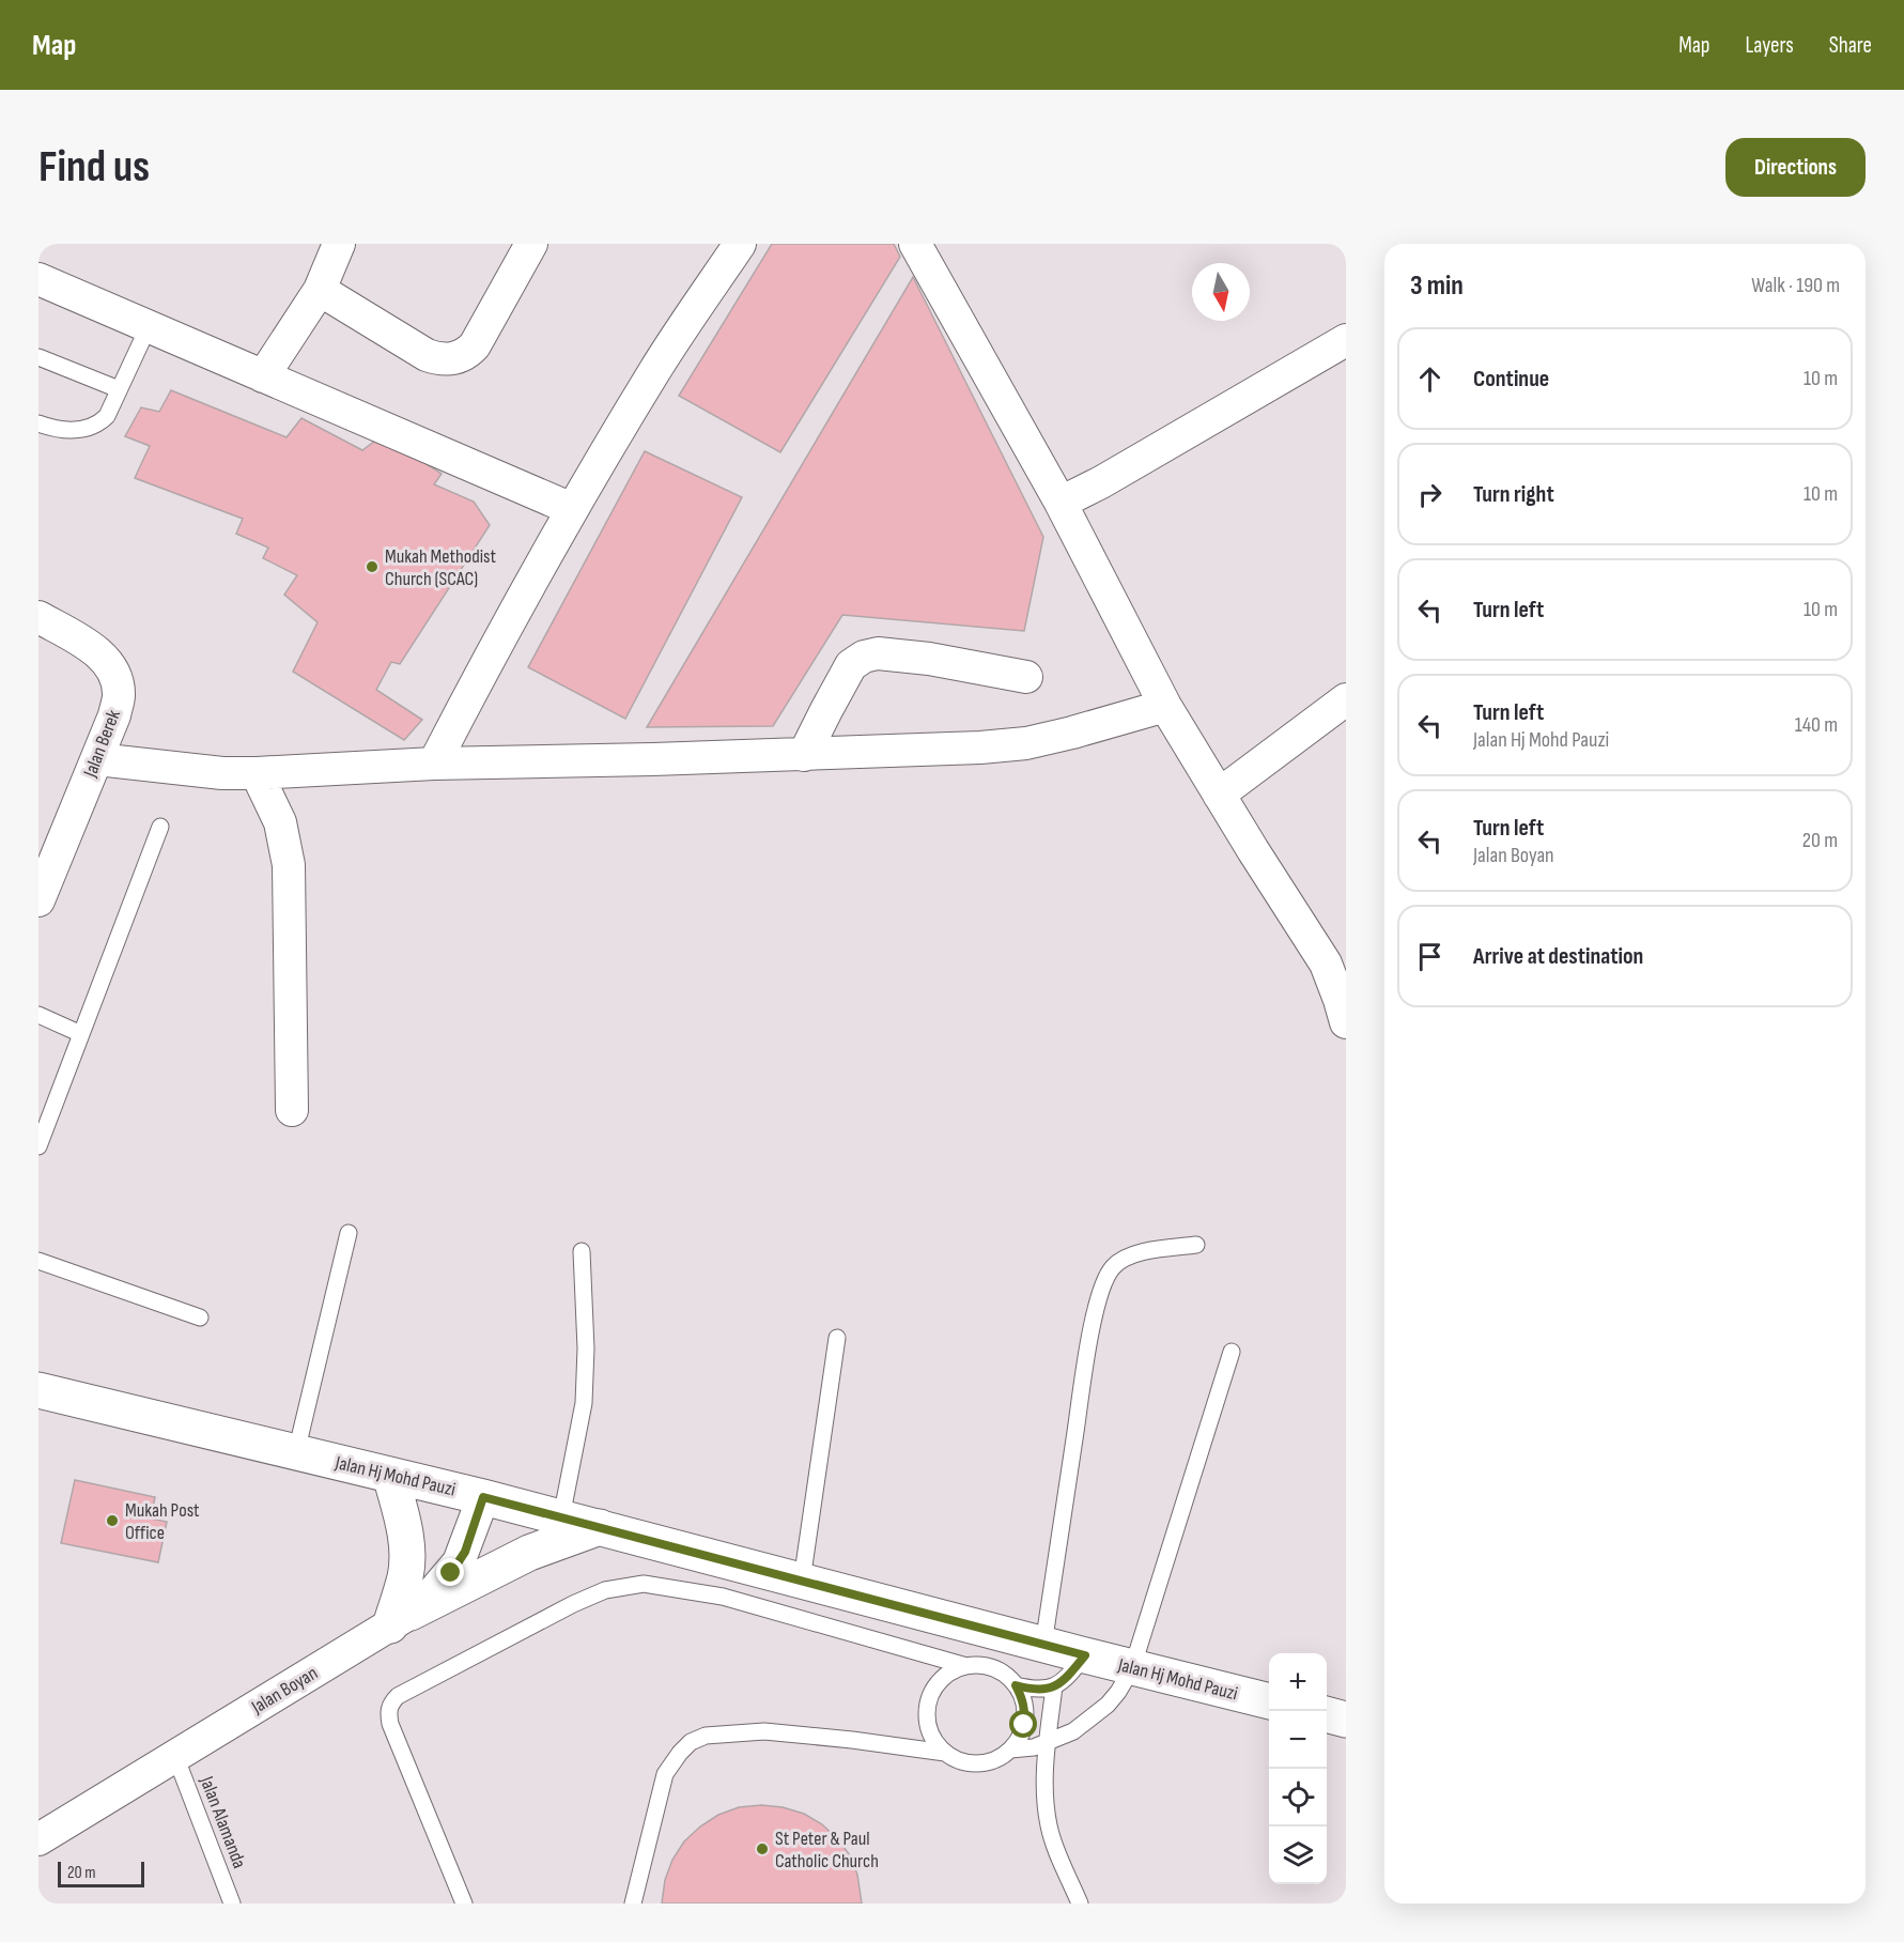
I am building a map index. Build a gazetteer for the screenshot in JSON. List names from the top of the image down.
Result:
{
  "streets": {
    "street": ["Jalan Berek", "Jalan Hj Mohd Pauzi", "Jalan Boyan"],
    "lane": ["Jalan Alamanda"]
  },
  "crossings": [
    ["Jalan Hj Mohd Pauzi", "Jalan Boyan"],
    ["Jalan Boyan", "Jalan Alamanda"]
  ],
  "places": ["Mukah Methodist Church (SCAC)", "Mukah Post Office", "St Peter & Paul Catholic Church"],
  "scale_bar": "20 m",
  "north": "bottom",
  "page": {
    "header": "Map",
    "nav": ["Map", "Layers", "Share"],
    "buttons": "Directions",
    "title": "Find us",
    "heading": ["3 min", "Walk · 190 m"],
    "list": [
      ["Continue", "10 m"],
      ["Turn right", "10 m"],
      ["Turn left", "10 m"],
      ["Turn left", "Jalan Hj Mohd Pauzi", "140 m"],
      ["Turn left", "Jalan Boyan", "20 m"],
      "Arrive at destination"
    ],
    "map_buttons": ["+", "−"],
    "scale": "20 m"
  }
}
